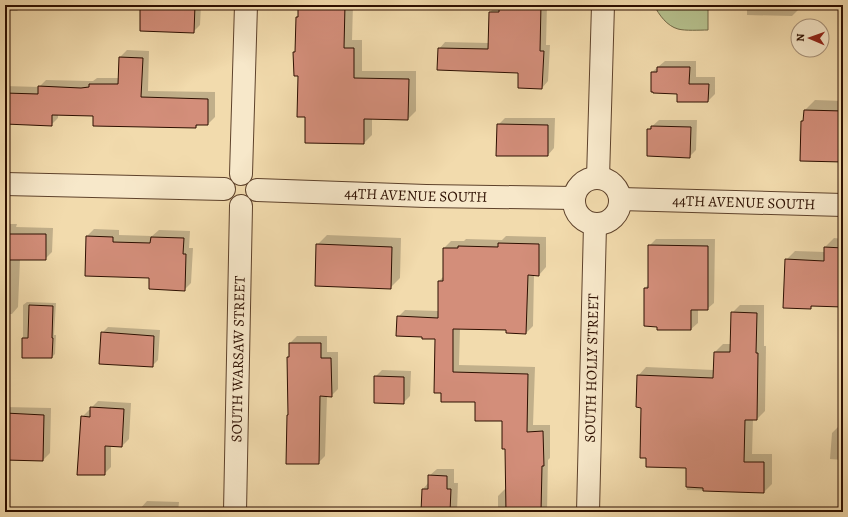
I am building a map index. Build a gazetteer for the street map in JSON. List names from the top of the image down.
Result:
{
  "streets": {
    "street": ["44TH AVENUE SOUTH", "SOUTH WARSAW STREET", "SOUTH HOLLY STREET"]
  },
  "crossings": [
    ["44TH AVENUE SOUTH", "SOUTH WARSAW STREET"],
    ["44TH AVENUE SOUTH", "SOUTH HOLLY STREET"]
  ],
  "north": "left"
}
